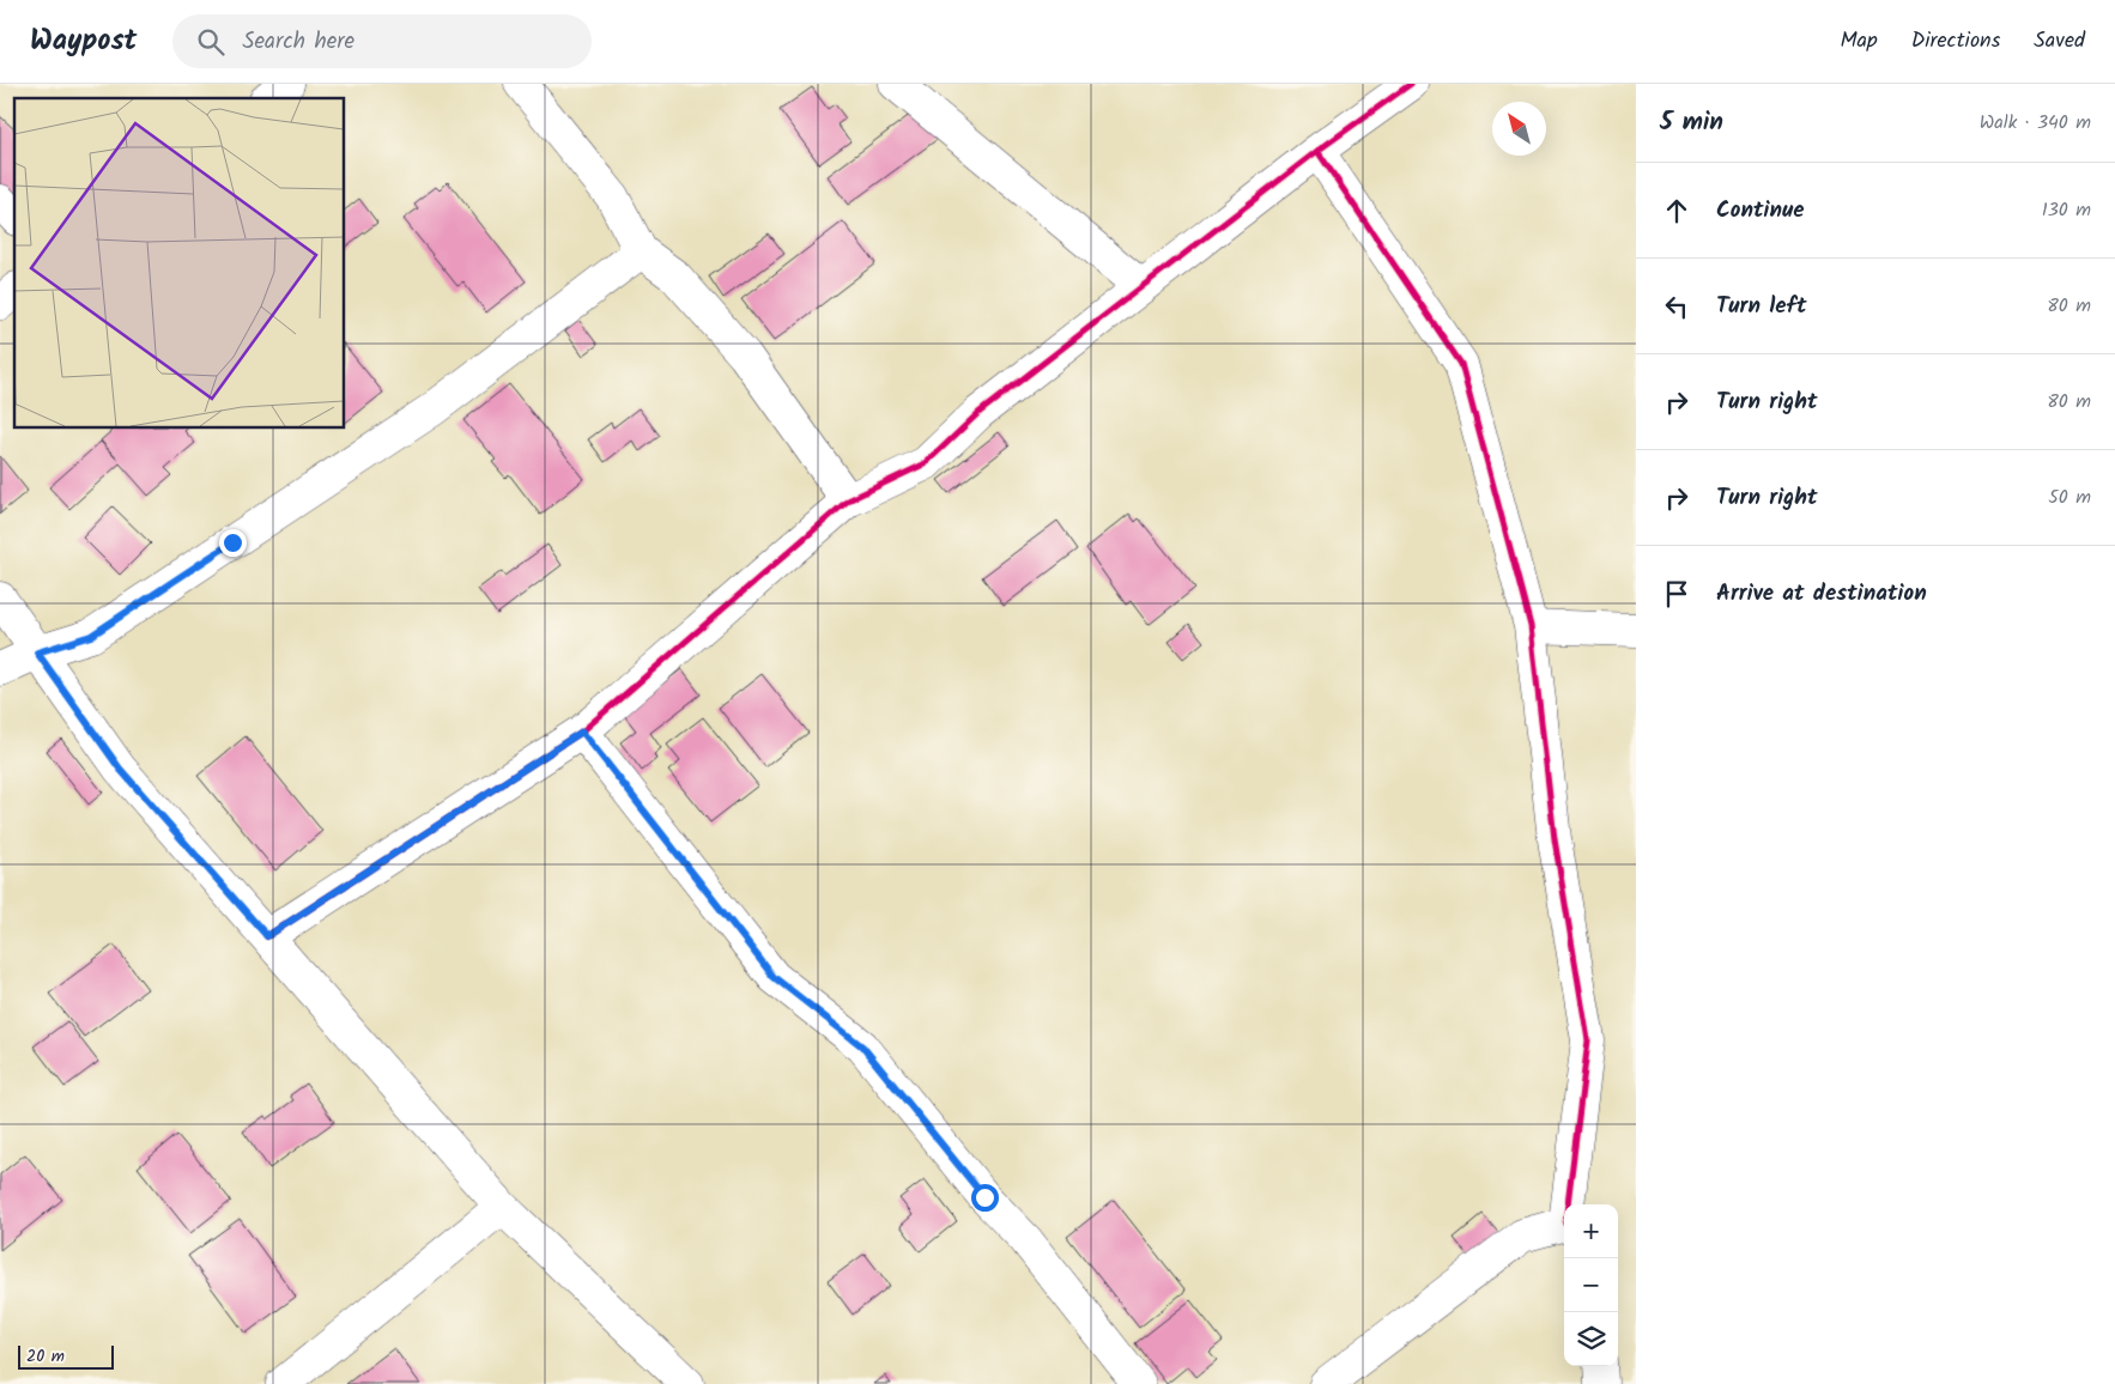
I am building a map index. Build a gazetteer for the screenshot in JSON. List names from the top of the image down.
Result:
{
  "scale_bar": "20 m",
  "north": "top left",
  "page": {
    "header": "Waypost",
    "search": "Search here",
    "nav": ["Map", "Directions", "Saved"],
    "heading": ["5 min", "Walk · 340 m"],
    "list": [
      ["Continue", "130 m"],
      ["Turn left", "80 m"],
      ["Turn right", "80 m"],
      ["Turn right", "50 m"],
      "Arrive at destination"
    ],
    "map_buttons": ["+", "−"],
    "scale": "20 m"
  }
}
